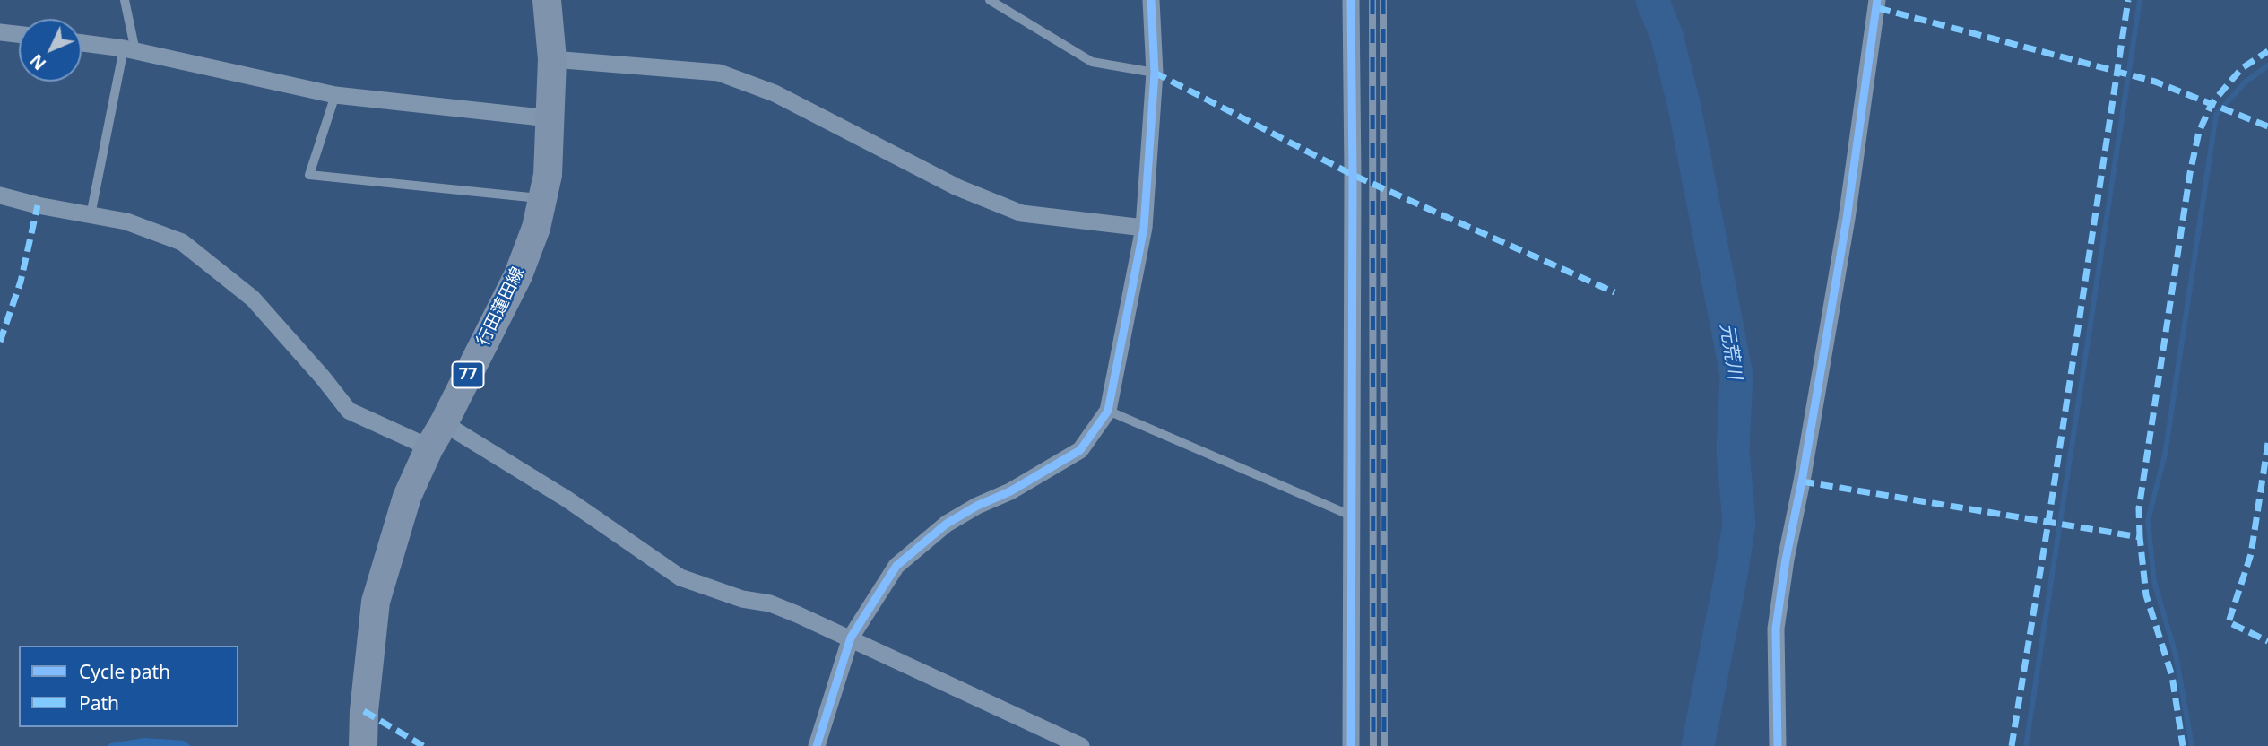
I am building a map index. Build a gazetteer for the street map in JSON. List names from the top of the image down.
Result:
{
  "streets": {
    "main road": ["行田蓮田線", "77"]
  },
  "water": ["元荒川"],
  "legend": ["Cycle path", "Path"],
  "north": "bottom left"
}
